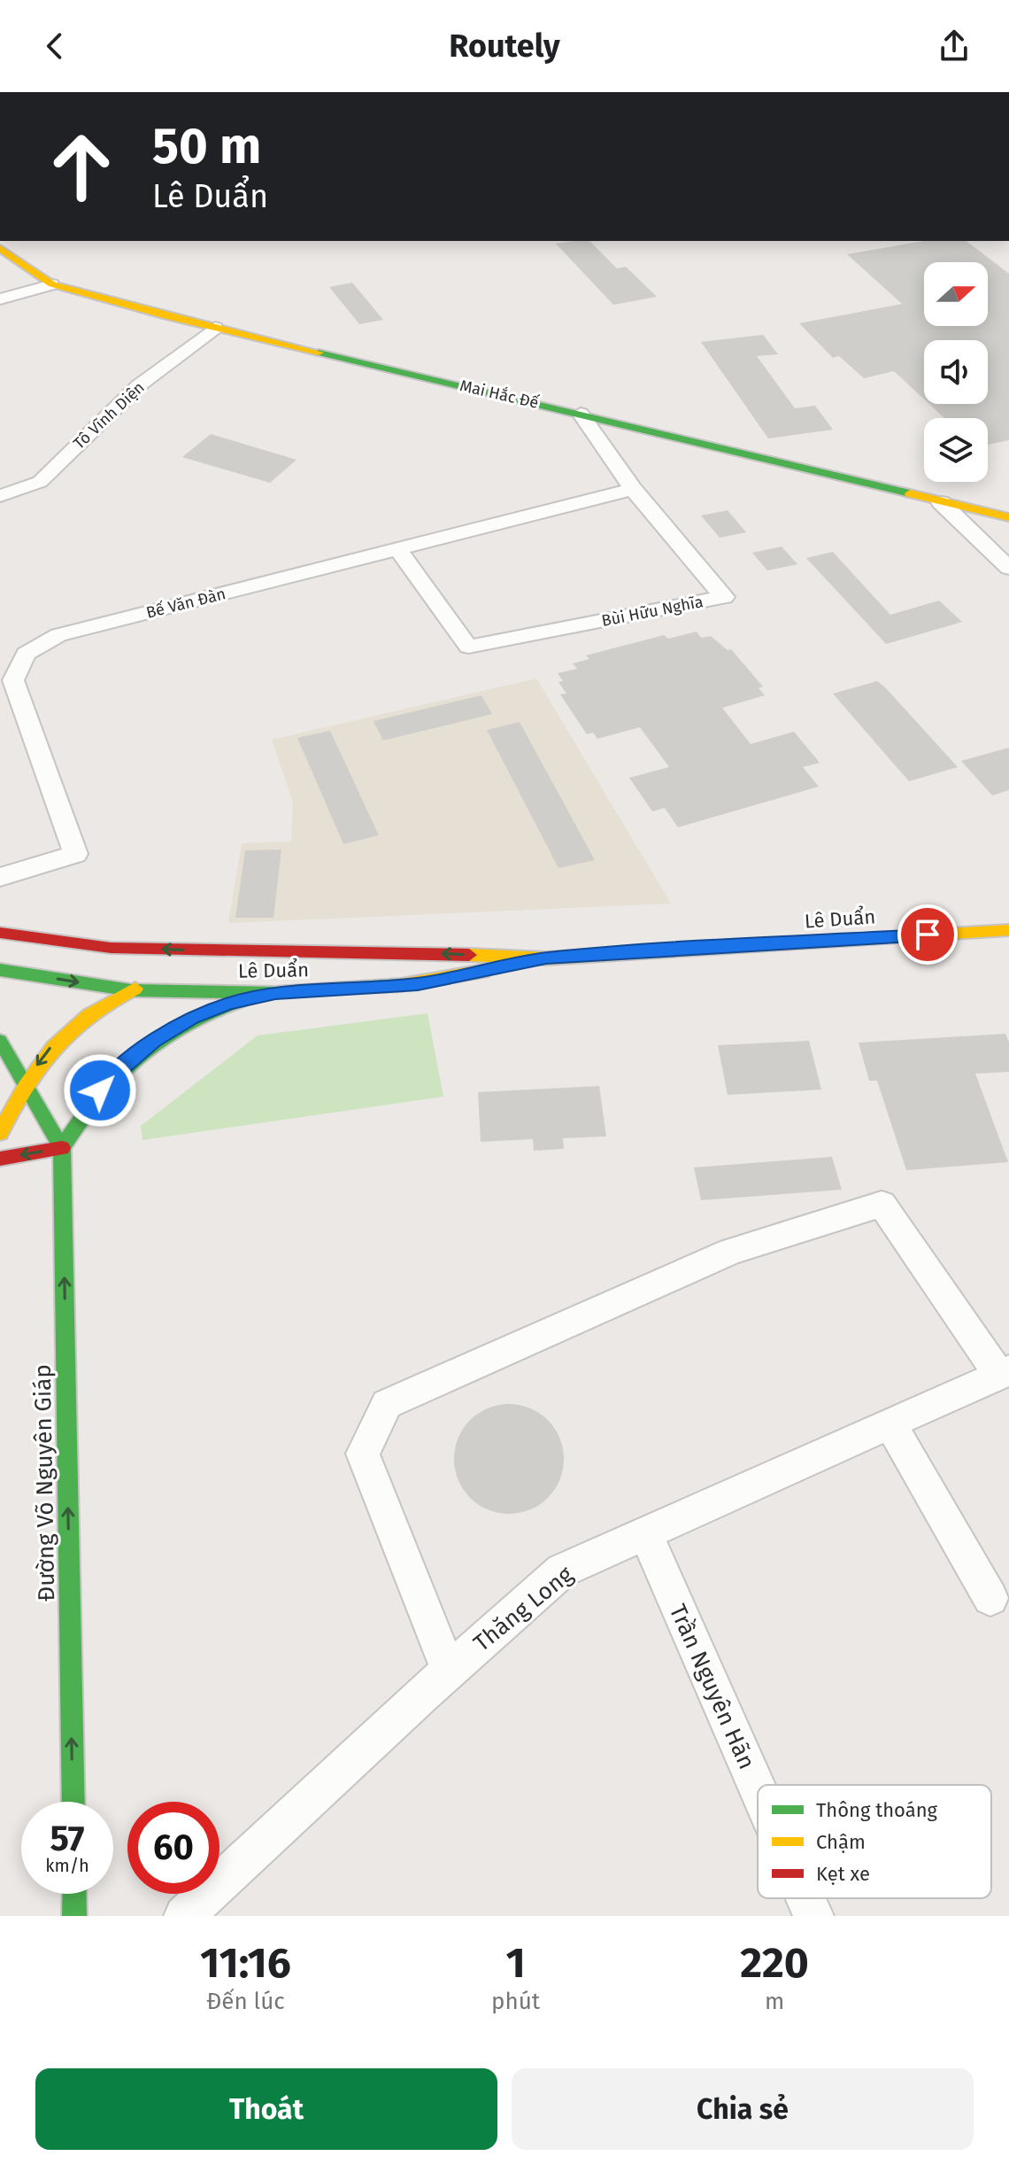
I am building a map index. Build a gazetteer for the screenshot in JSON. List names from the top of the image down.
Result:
{
  "streets": {
    "main road": ["Mai Hắc Đế", "Lê Duẩn", "Đường Võ Nguyên Giáp"],
    "street": [
      "Tô Vĩnh Diện",
      "Bế Văn Đàn",
      "Bùi Hữu Nghĩa",
      "Thăng Long",
      "Trần Nguyên Hãn"
    ]
  },
  "crossings": [
    ["Mai Hắc Đế", "Tô Vĩnh Diện"],
    ["Mai Hắc Đế", "Bùi Hữu Nghĩa"],
    ["Bế Văn Đàn", "Bùi Hữu Nghĩa"],
    ["Thăng Long", "Trần Nguyên Hãn"]
  ],
  "one_way": ["Đường Võ Nguyên Giáp"],
  "legend": ["Thông thoáng", "Chậm", "Kẹt xe"],
  "north": "right",
  "page": {
    "header": "Routely",
    "turn": ["50 m", "Lê Duẩn"],
    "speed": "57 km/h",
    "limit": "60",
    "eta": [
      "11:16",
      "Đến lúc",
      "1",
      "phút",
      "220",
      "m"
    ],
    "buttons": ["Thoát", "Chia sẻ"]
  }
}
